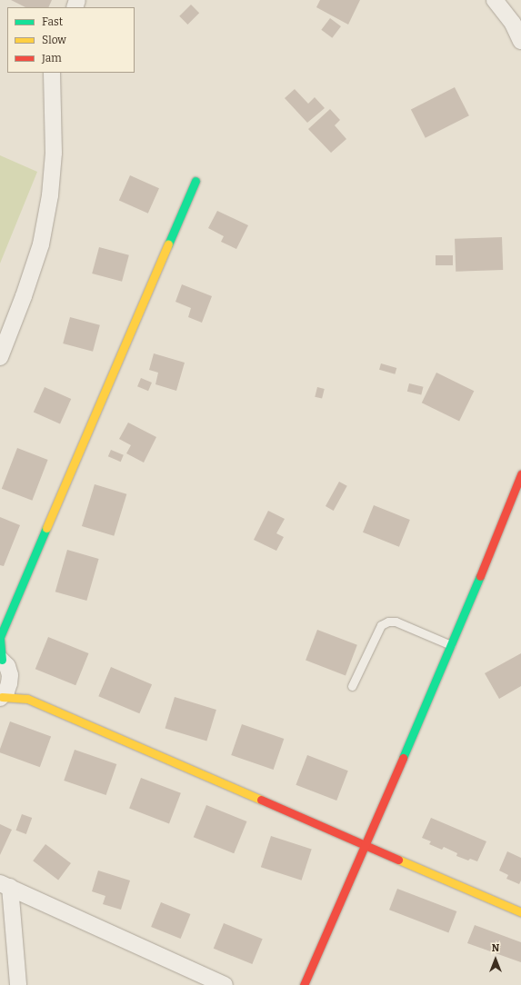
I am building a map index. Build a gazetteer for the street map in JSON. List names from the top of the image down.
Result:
{
  "legend": ["Fast", "Slow", "Jam"],
  "north": "top"
}
